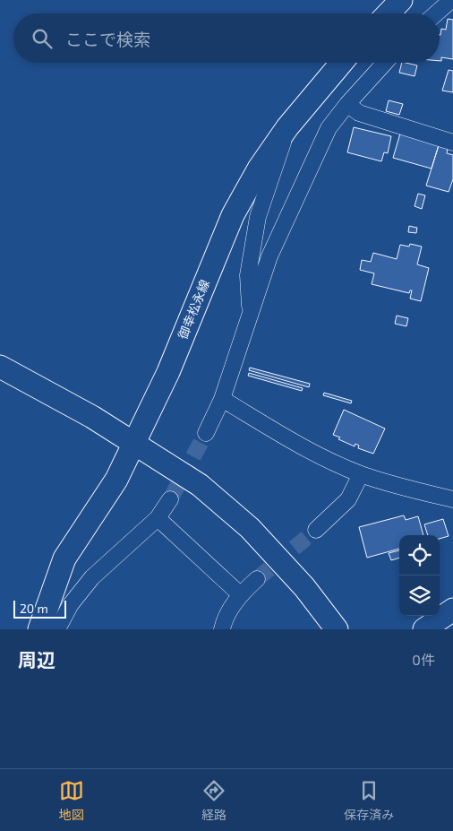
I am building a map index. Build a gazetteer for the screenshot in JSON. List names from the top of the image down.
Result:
{
  "streets": {
    "main road": ["御幸松永線"]
  },
  "scale_bar": "20 m",
  "page": {
    "search": "ここで検索",
    "scale": "20 m",
    "heading": ["周辺", "0件"],
    "nav": ["地図", "経路", "保存済み"]
  }
}
